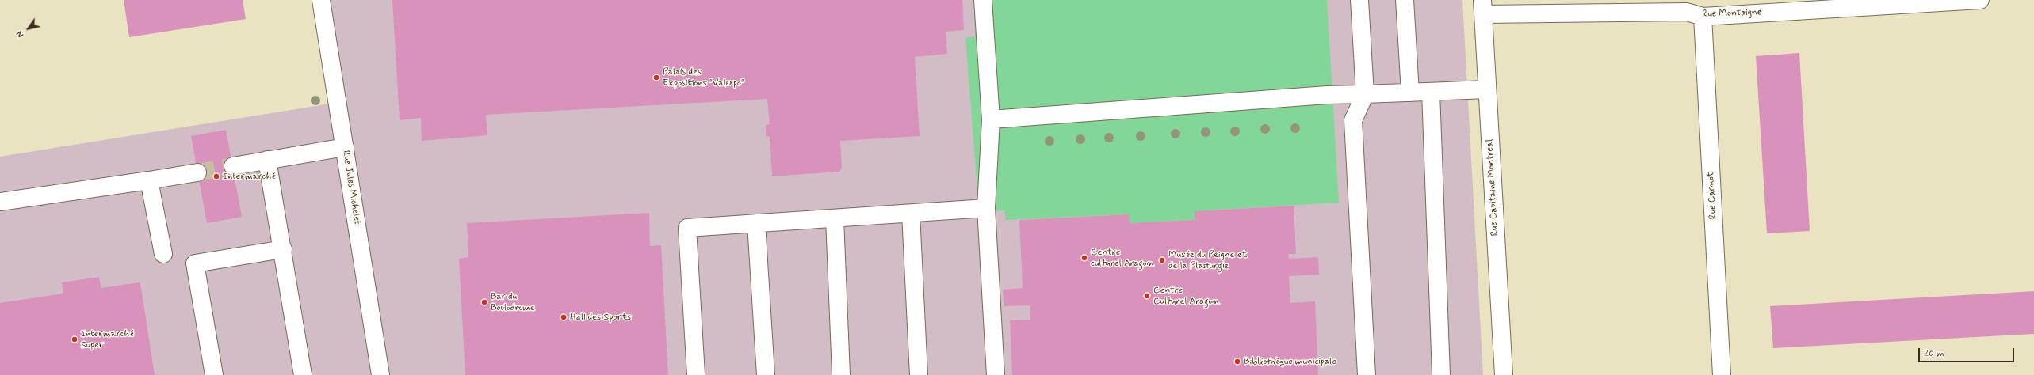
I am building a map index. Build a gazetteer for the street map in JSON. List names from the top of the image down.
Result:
{
  "streets": {
    "street": [
      "Rue Montaigne",
      "Rue Jules Michelet",
      "Rue Capitaine Montreal",
      "Rue Carnot"
    ]
  },
  "crossings": [
    ["Rue Montaigne", "Rue Capitaine Montreal"],
    ["Rue Montaigne", "Rue Carnot"]
  ],
  "places": [
    "Palais des Expositions \"Valexpo\"",
    "Intermarché",
    "Centre culturel Aragon",
    "Musée du Peigne et de la Plasturgie",
    "Centre Culturel Aragon",
    "Bar du Boulodrome",
    "Hall des Sports",
    "Intermarché Super",
    "Bibliothèque municipale"
  ],
  "scale_bar": "20 m",
  "north": "bottom left"
}
